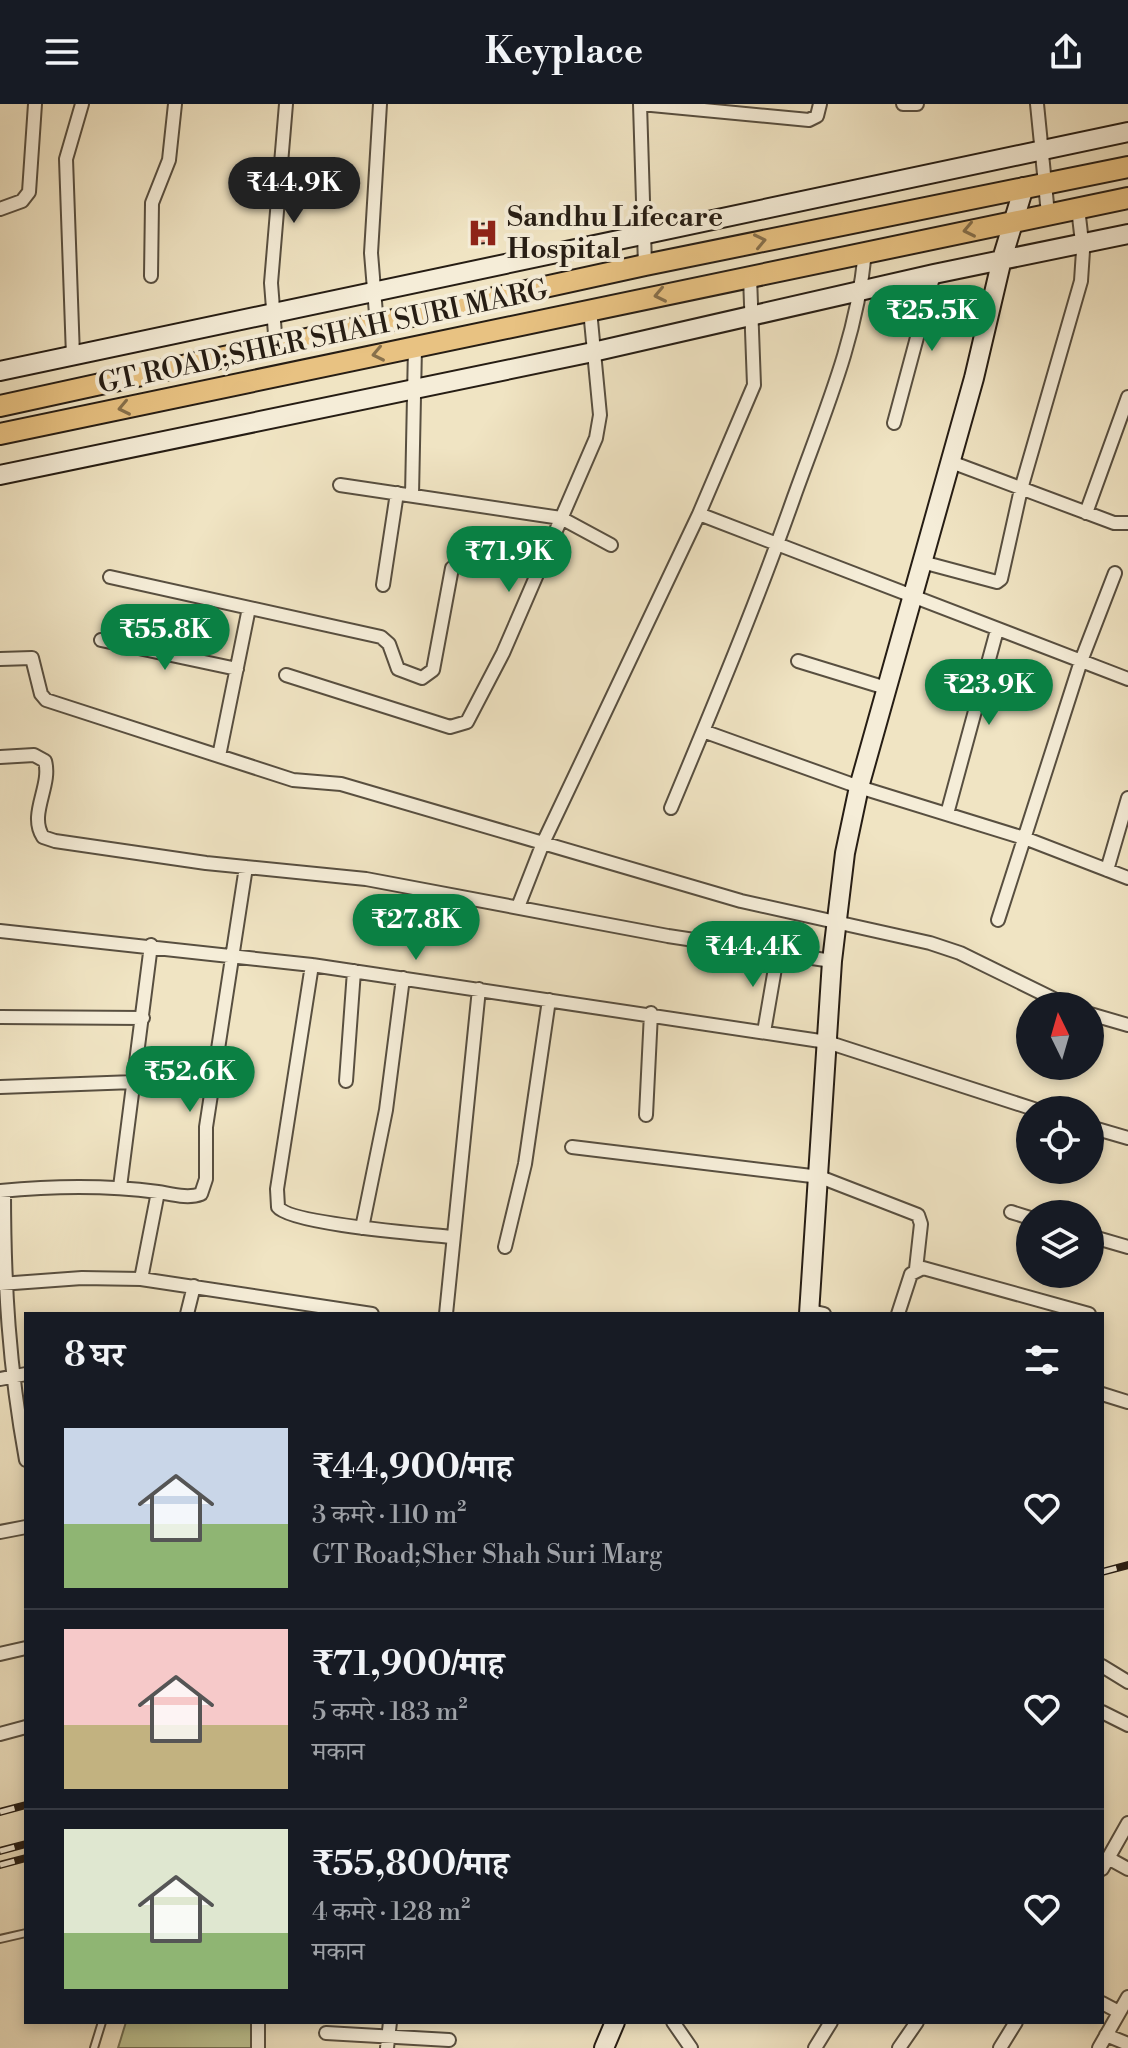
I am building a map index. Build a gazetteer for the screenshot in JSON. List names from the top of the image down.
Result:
{
  "streets": {
    "main road": ["GT ROAD;SHER SHAH SURI MARG"]
  },
  "places": {
    "hospital": ["Sandhu Lifecare Hospital"]
  },
  "north": "top",
  "page": {
    "header": "Keyplace",
    "price": [
      "₹44.9K",
      "₹25.5K",
      "₹71.9K",
      "₹55.8K",
      "₹23.9K",
      "₹27.8K",
      "₹44.4K",
      "₹52.6K"
    ],
    "heading": "8 घर",
    "list": [
      {
        "name": "₹44,900/माह",
        "note": "3 कमरे · 110 m² · GT Road;Sher Shah Suri Marg"
      },
      {
        "name": "₹71,900/माह",
        "note": "5 कमरे · 183 m² · मकान"
      },
      {
        "name": "₹55,800/माह",
        "note": "4 कमरे · 128 m² · मकान"
      }
    ]
  }
}
